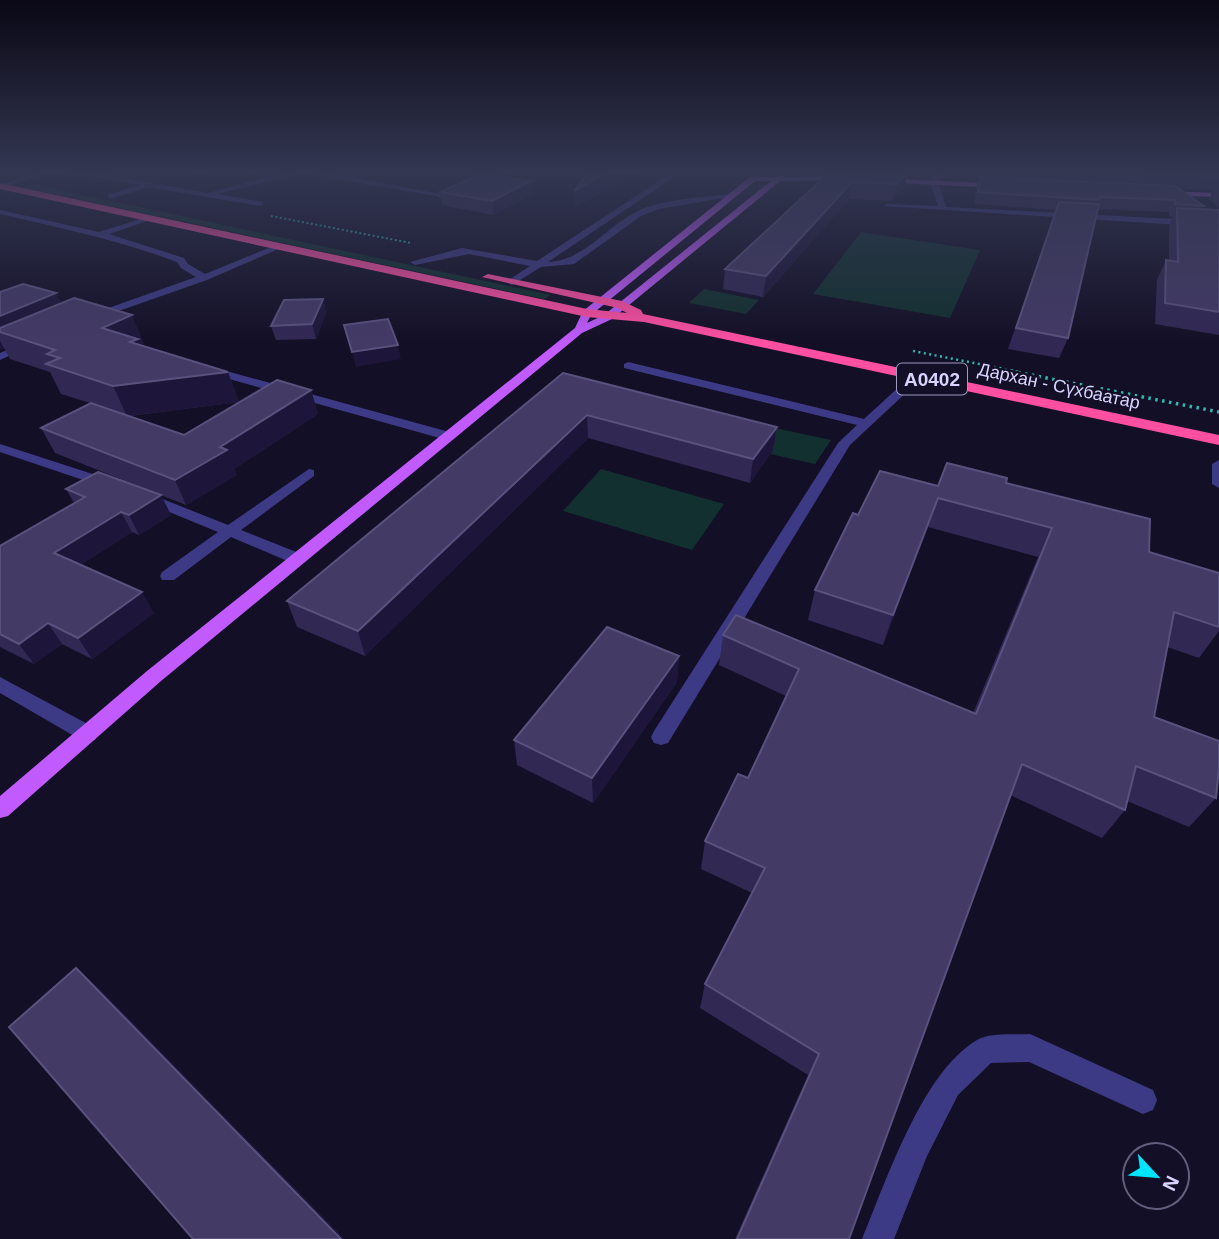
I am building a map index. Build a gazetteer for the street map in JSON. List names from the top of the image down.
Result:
{
  "streets": {
    "highway": ["A0402", "Дархан - Сүхбаатар"]
  },
  "north": "bottom right"
}
